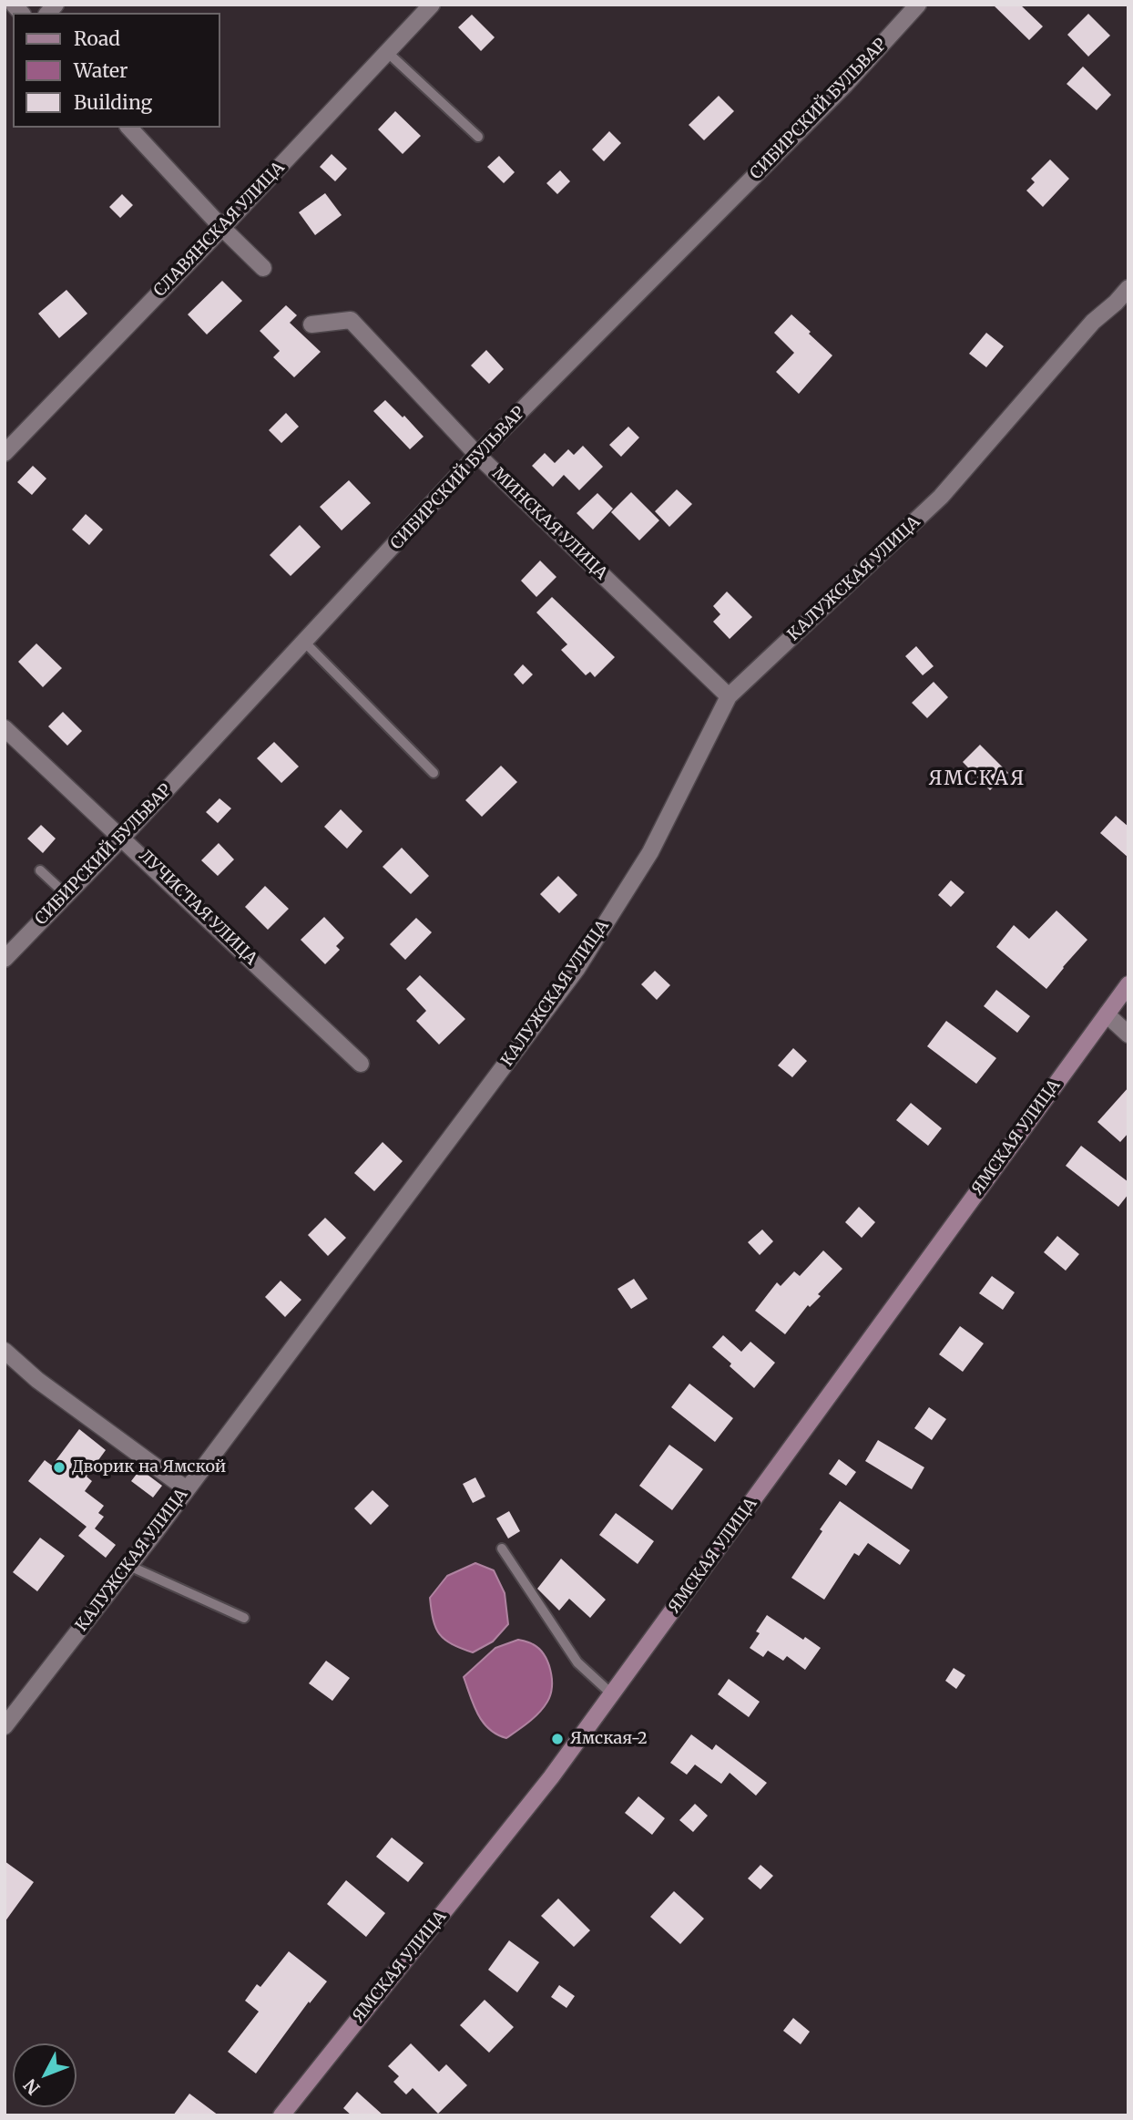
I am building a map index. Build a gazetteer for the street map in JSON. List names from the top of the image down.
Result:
{
  "streets": {
    "main road": ["ЯМСКАЯ УЛИЦА"],
    "street": [
      "СИБИРСКИЙ БУЛЬВАР",
      "СЛАВЯНСКАЯ УЛИЦА",
      "МИНСКАЯ УЛИЦА",
      "КАЛУЖСКАЯ УЛИЦА",
      "ЛУЧИСТАЯ УЛИЦА"
    ]
  },
  "crossings": [
    ["СИБИРСКИЙ БУЛЬВАР", "МИНСКАЯ УЛИЦА"],
    ["СИБИРСКИЙ БУЛЬВАР", "ЛУЧИСТАЯ УЛИЦА"],
    ["МИНСКАЯ УЛИЦА", "КАЛУЖСКАЯ УЛИЦА"]
  ],
  "districts": ["ЯМСКАЯ"],
  "places": ["Дворик на Ямской", "Ямская-2"],
  "legend": ["Road", "Water", "Building"],
  "north": "bottom left"
}
